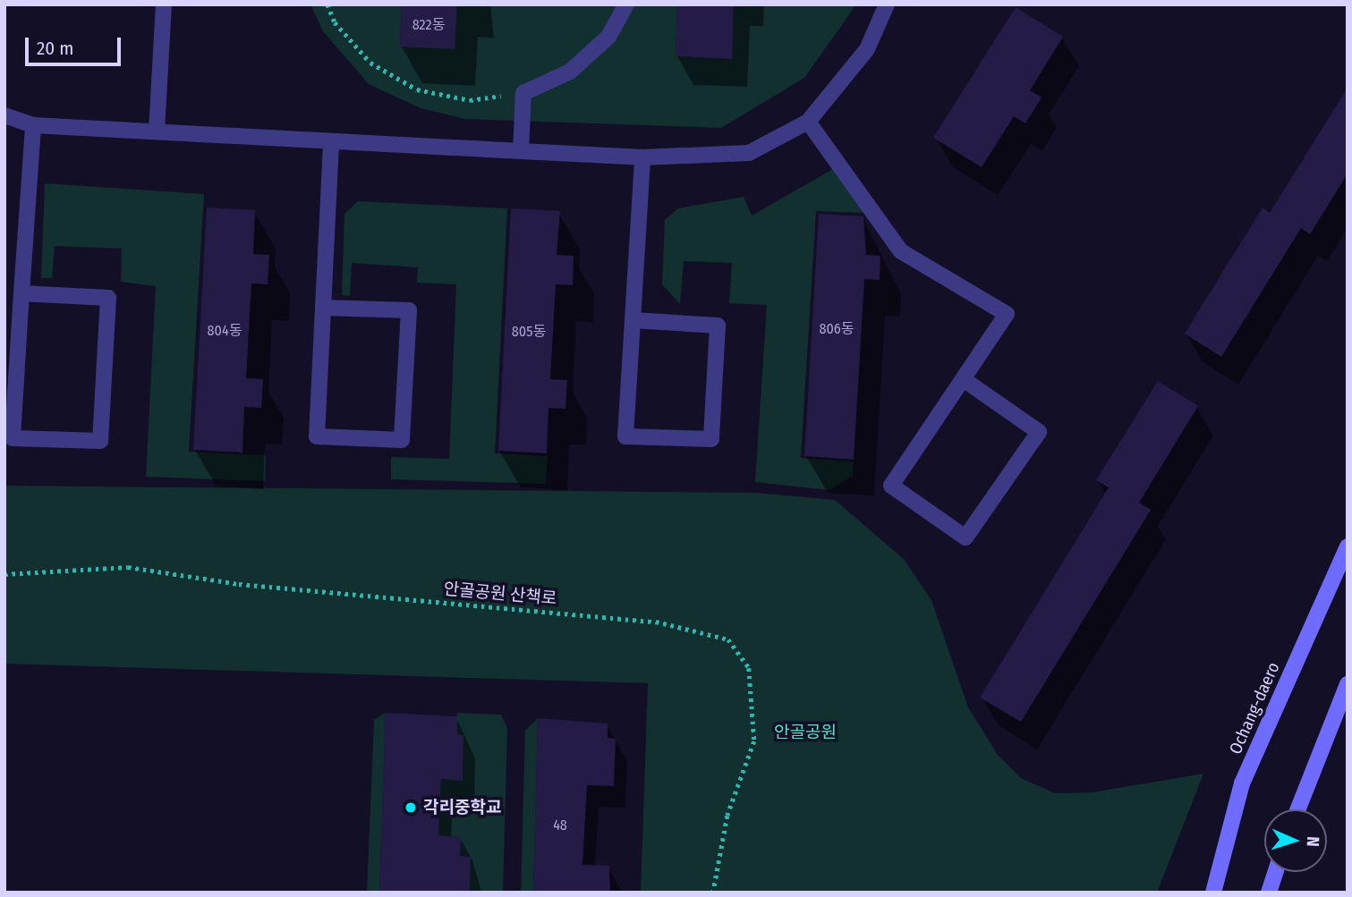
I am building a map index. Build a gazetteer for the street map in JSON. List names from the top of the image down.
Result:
{
  "streets": {
    "main road": ["Ochang-daero"],
    "path": ["안골공원 산책로"]
  },
  "parks": ["안골공원"],
  "places": ["각리중학교"],
  "house_numbers": [
    "822동",
    "806동",
    "804동",
    "805동",
    "48"
  ],
  "scale_bar": "20 m",
  "north": "right"
}
